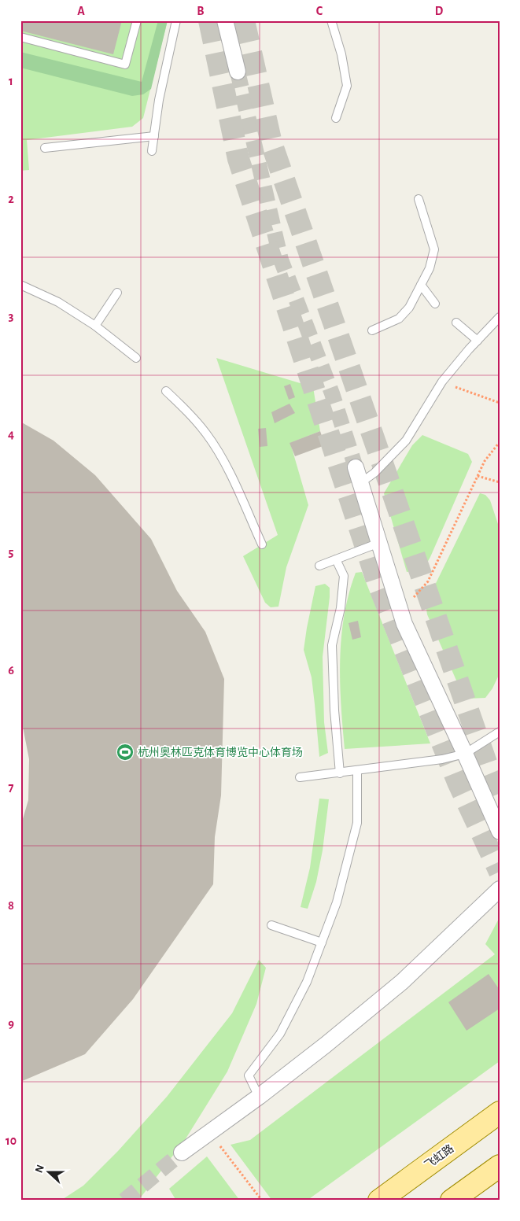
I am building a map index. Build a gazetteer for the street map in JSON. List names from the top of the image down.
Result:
{
  "streets": {
    "main road": ["飞虹路"]
  },
  "places": {
    "sports": ["杭州奥林匹克体育博览中心体育场"]
  },
  "north": "left",
  "grid": {
    "columns": [
      "A",
      "B",
      "C",
      "D"
    ],
    "rows": [
      "1",
      "2",
      "3",
      "4",
      "5",
      "6",
      "7",
      "8",
      "9",
      "10"
    ]
  }
}
